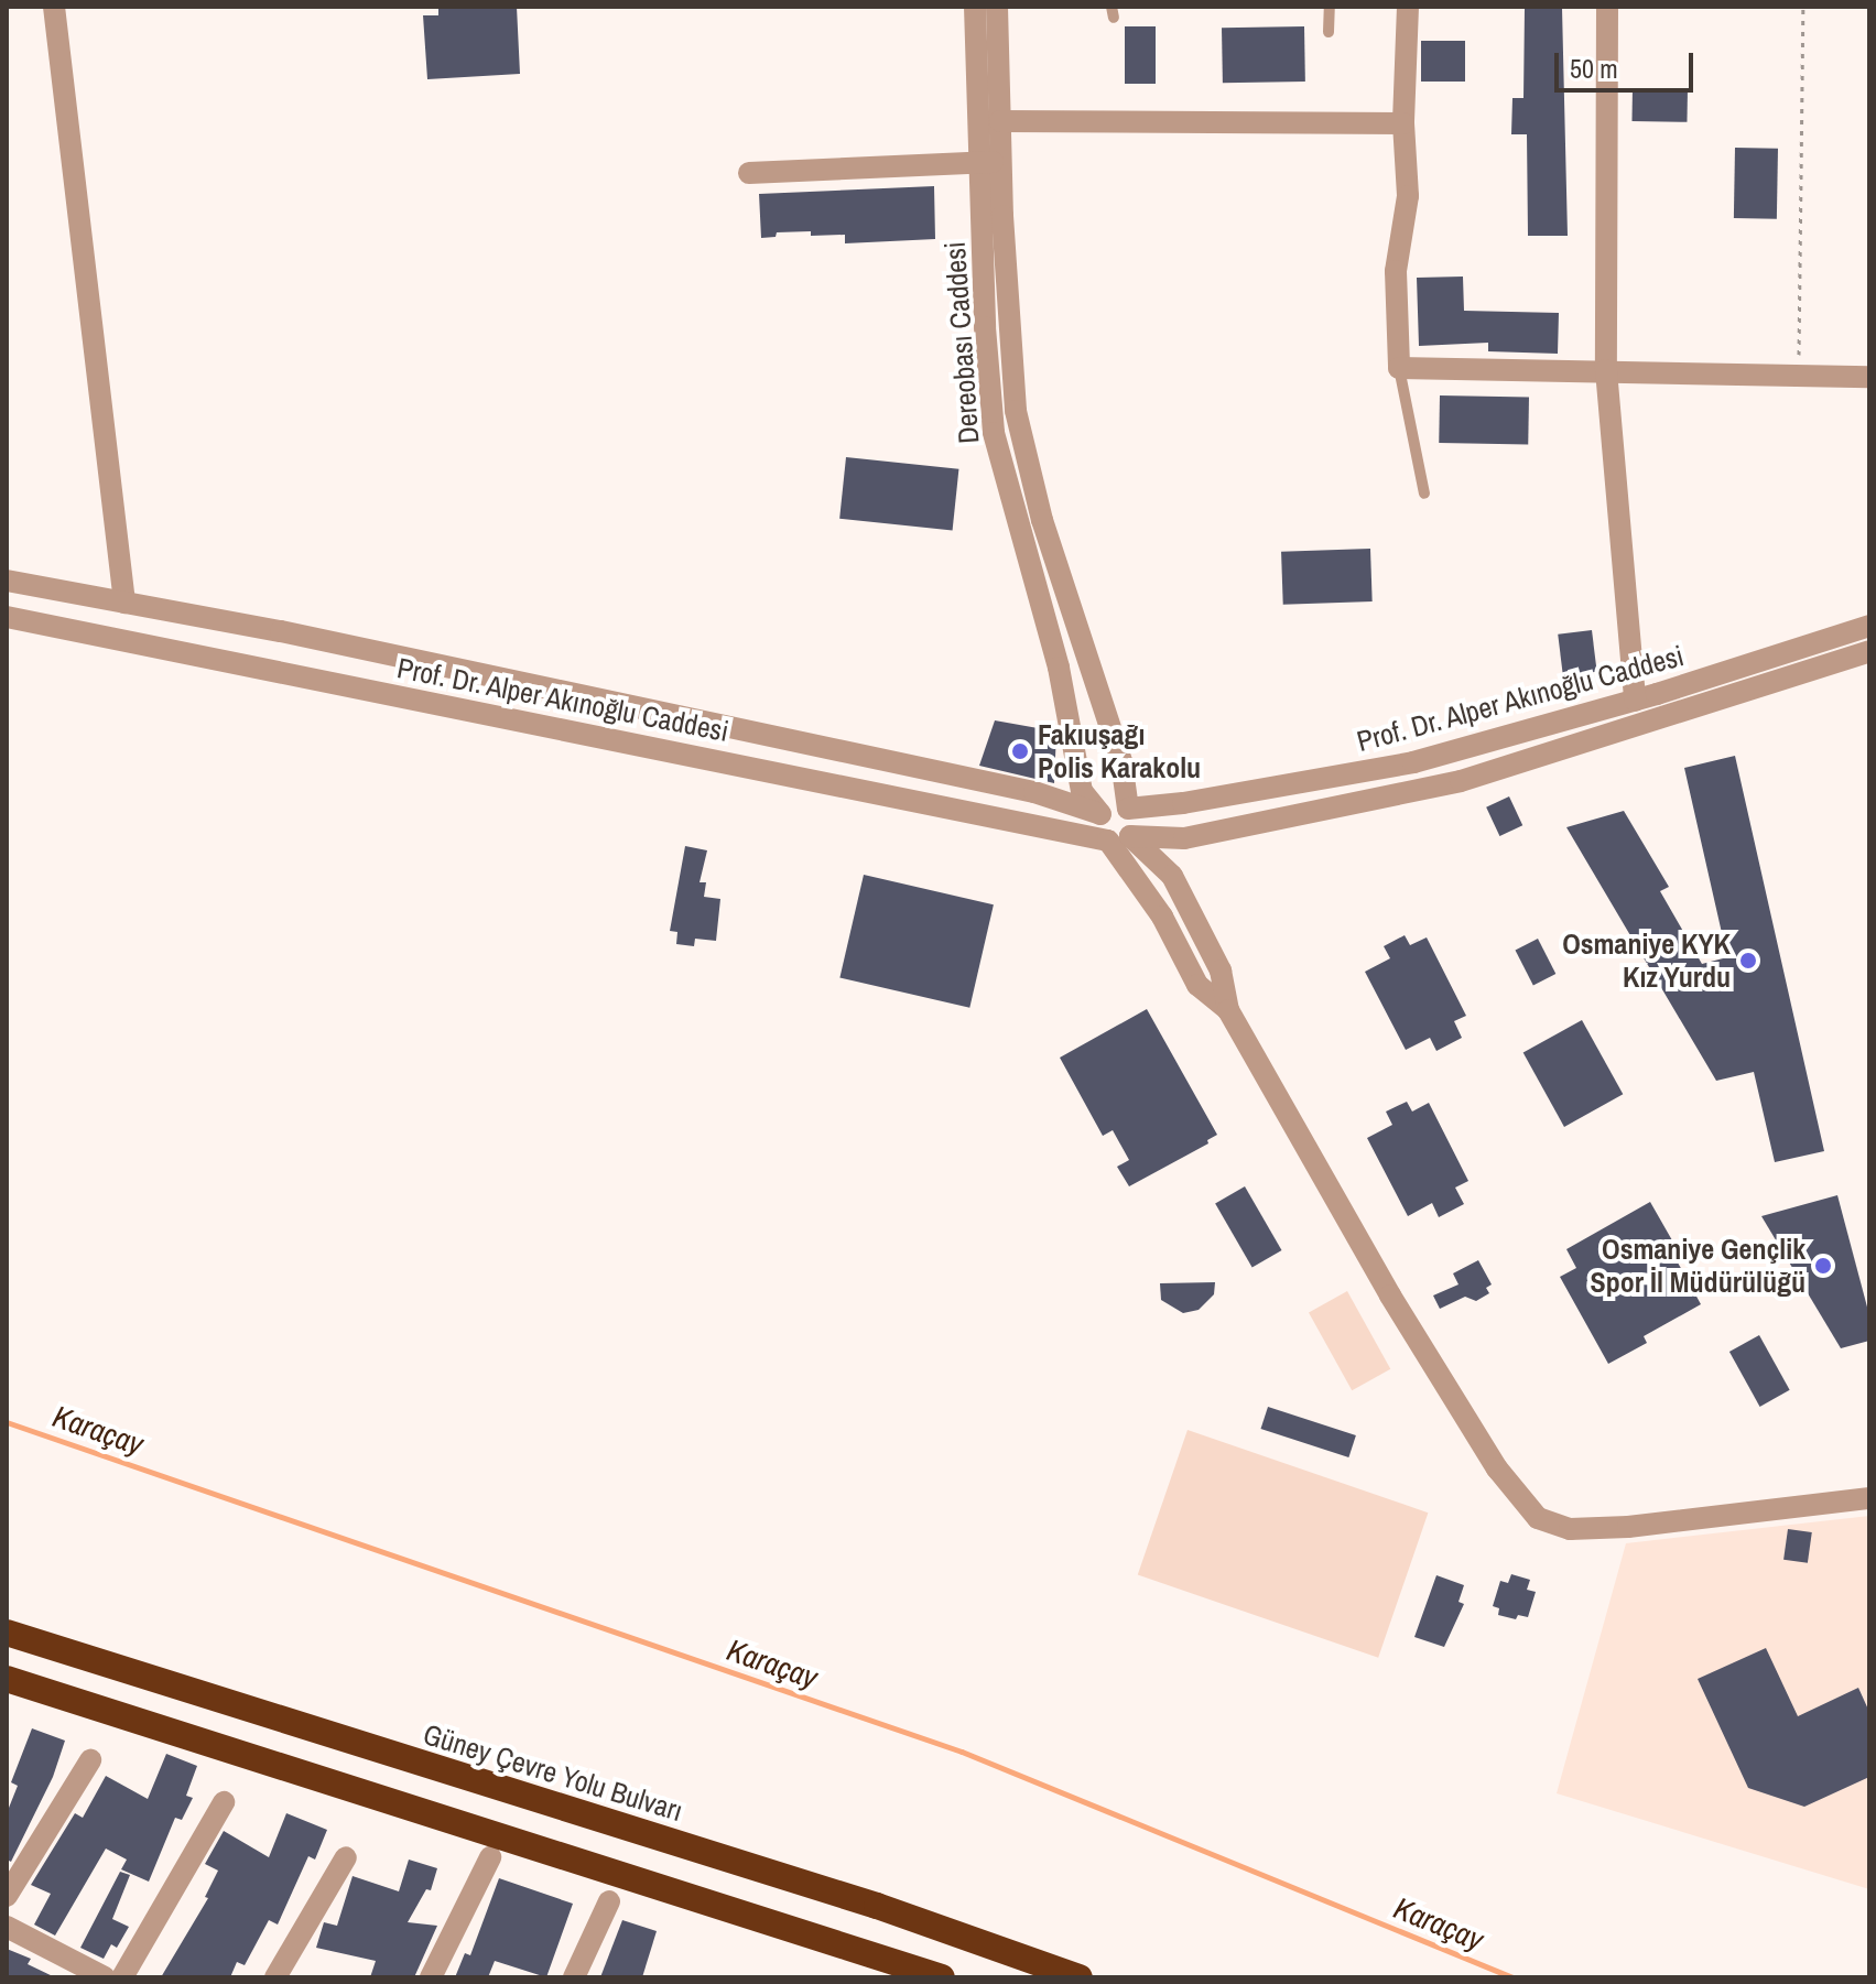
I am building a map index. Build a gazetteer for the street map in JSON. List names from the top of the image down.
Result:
{
  "streets": {
    "highway": ["Güney Çevre Yolu Bulvarı"],
    "street": ["Dereobası Caddesi", "Prof. Dr. Alper Akınoğlu Caddesi"]
  },
  "crossings": [
    ["Dereobası Caddesi", "Prof. Dr. Alper Akınoğlu Caddesi"]
  ],
  "water": ["Karaçay"],
  "places": ["Fakıuşağı Polis Karakolu", "Osmaniye KYK Kız Yurdu", "Osmaniye Gençlik Spor İl Müdürülüğü"],
  "scale_bar": "50 m"
}
